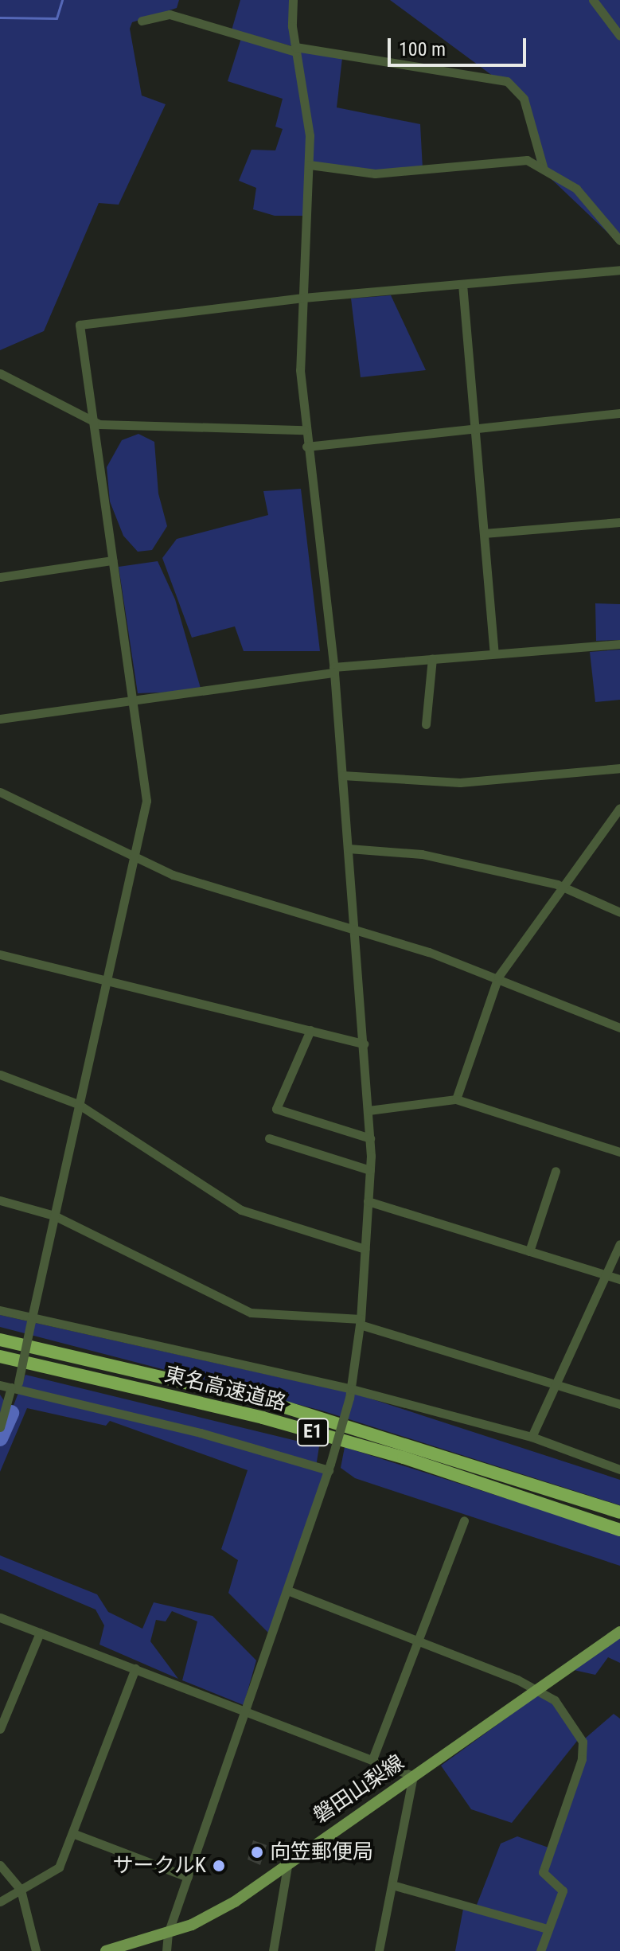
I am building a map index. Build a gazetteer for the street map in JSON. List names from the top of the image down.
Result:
{
  "streets": {
    "highway": ["東名高速道路", "E1"],
    "main road": ["磐田山梨線"]
  },
  "places": ["向笠郵便局", "サークルK"],
  "scale_bar": "100 m"
}
